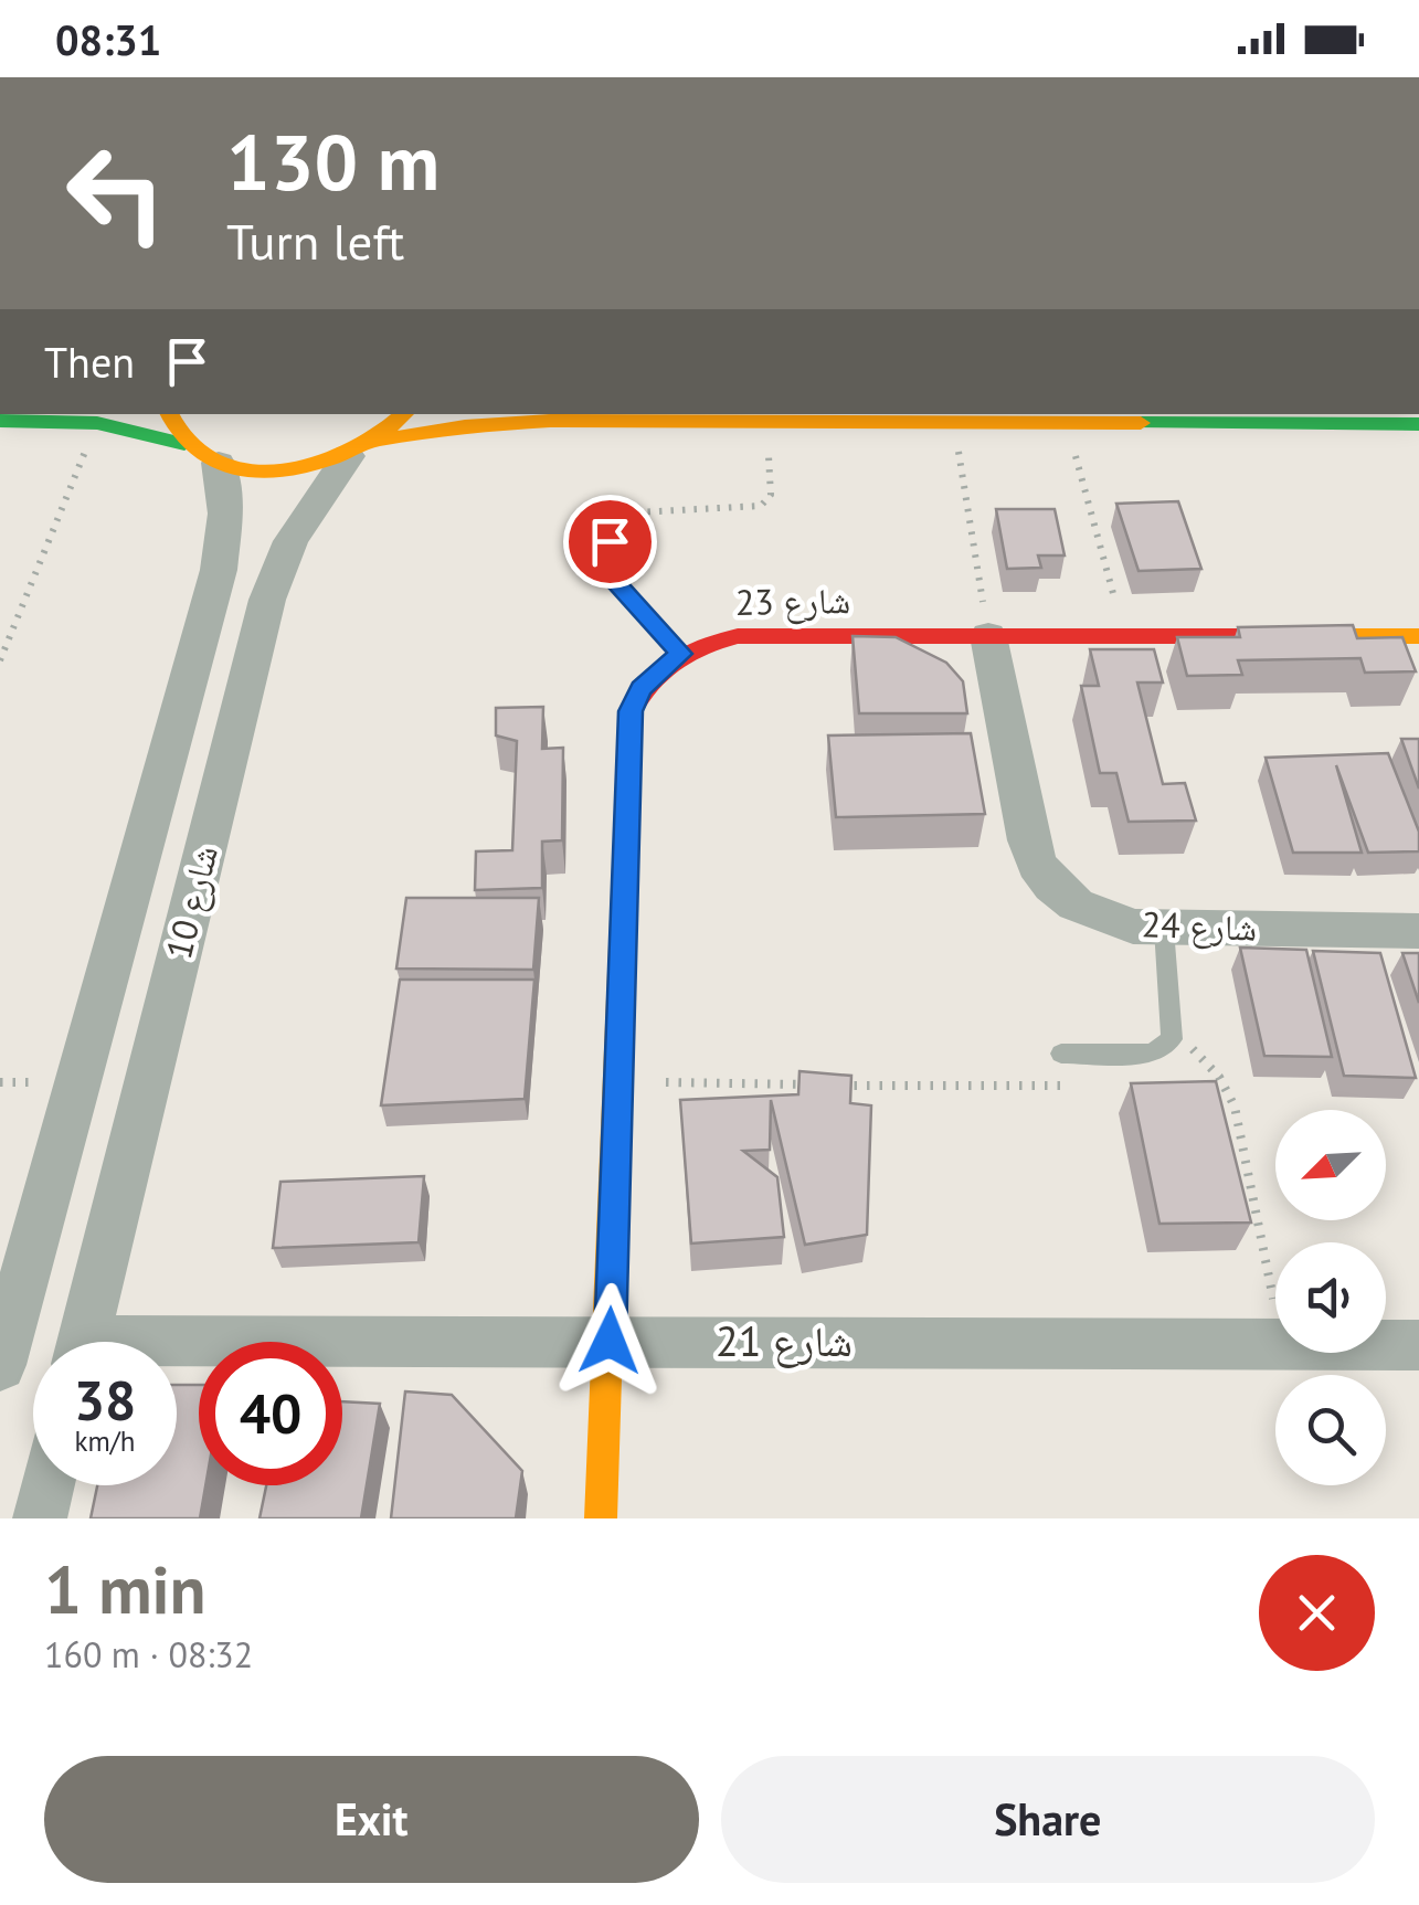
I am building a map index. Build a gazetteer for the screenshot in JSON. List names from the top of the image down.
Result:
{
  "streets": {
    "street": [
      "شارع 23",
      "شارع 10",
      "شارع 24",
      "شارع 21"
    ]
  },
  "crossings": [
    ["شارع 23", "شارع 24"],
    ["شارع 23", "شارع 21"]
  ],
  "north": "bottom left",
  "page": {
    "status": "08:31",
    "turn": ["130 m", "Turn left"],
    "then": "Then",
    "speed": "38 km/h",
    "limit": "40",
    "heading": ["1 min", "160 m · 08:32"],
    "buttons": ["Exit", "Share"]
  }
}
